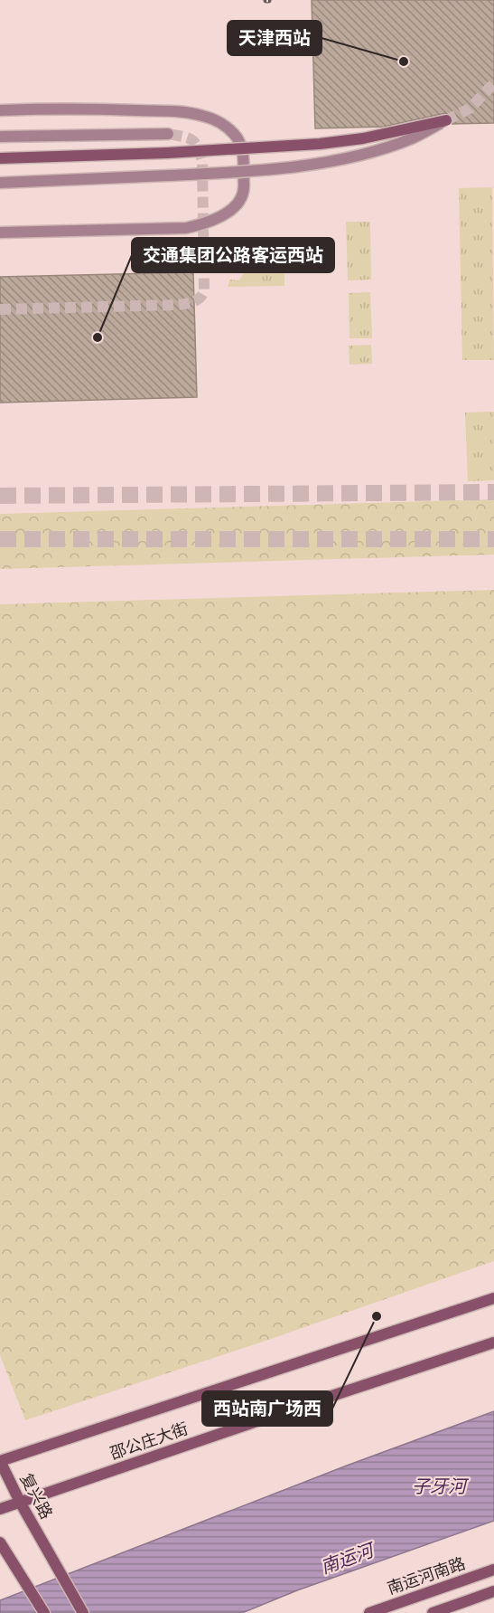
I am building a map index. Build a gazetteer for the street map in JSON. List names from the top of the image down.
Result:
{
  "streets": {
    "street": ["邵公庄大街", "复兴路", "南运河南路"]
  },
  "crossings": [
    ["邵公庄大街", "复兴路"]
  ],
  "water": ["子牙河", "南运河"],
  "places": ["天津西站", "交通集团公路客运西站", "西站南广场西"]
}
